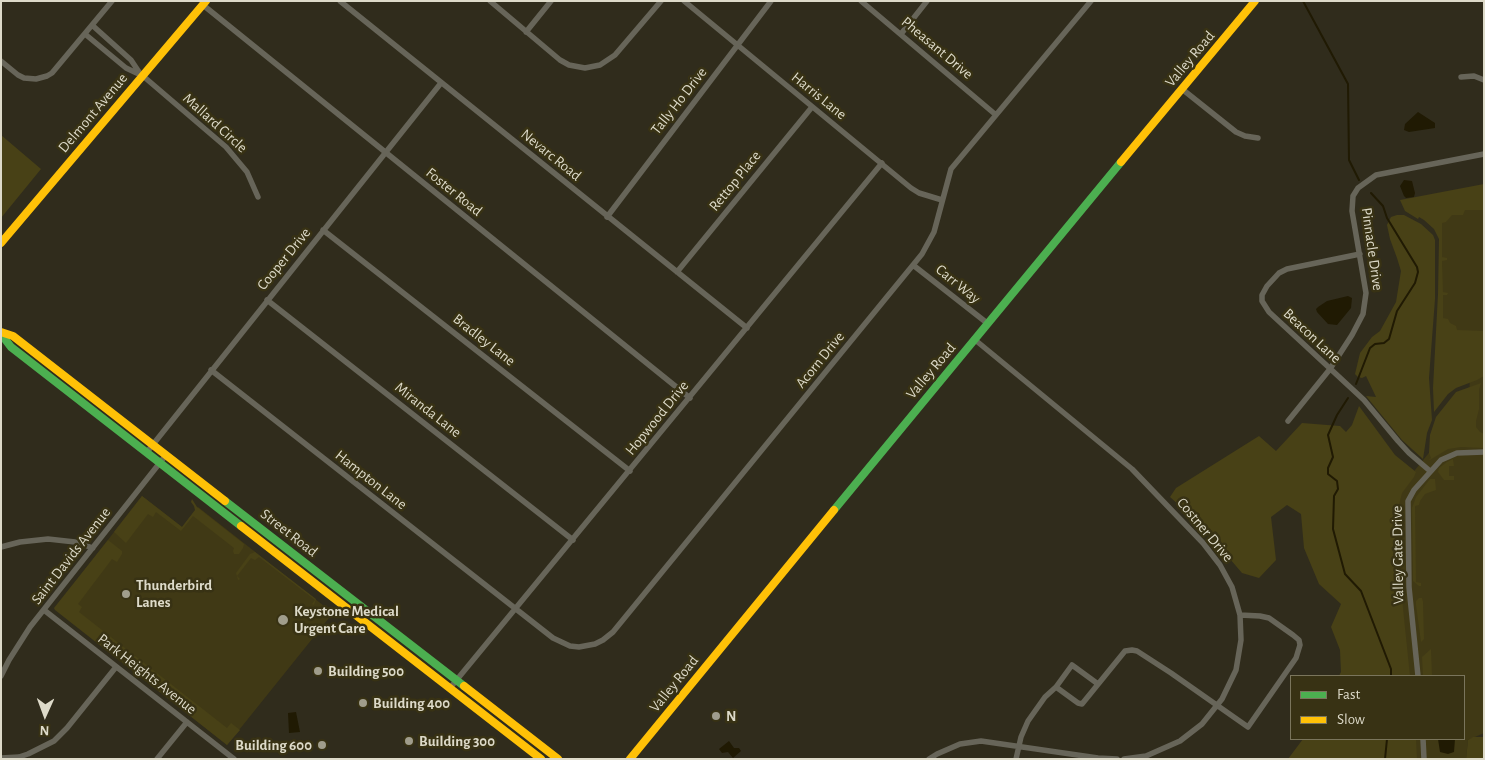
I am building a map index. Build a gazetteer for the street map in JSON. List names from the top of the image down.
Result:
{
  "streets": {
    "main road": ["Valley Road", "Delmont Avenue", "Street Road"],
    "street": [
      "Pheasant Drive",
      "Harris Lane",
      "Tally Ho Drive",
      "Mallard Circle",
      "Nevarc Road",
      "Rettop Place",
      "Foster Road",
      "Pinnacle Drive",
      "Cooper Drive",
      "Carr Way",
      "Beacon Lane",
      "Bradley Lane",
      "Acorn Drive",
      "Miranda Lane",
      "Hopwood Drive",
      "Hampton Lane",
      "Costner Drive",
      "Valley Gate Drive",
      "Saint Davids Avenue",
      "Park Heights Avenue"
    ]
  },
  "crossings": [
    ["Pheasant Drive", "Acorn Drive"],
    ["Valley Road", "Carr Way"],
    ["Valley Road", "Costner Drive"],
    ["Harris Lane", "Tally Ho Drive"],
    ["Harris Lane", "Rettop Place"],
    ["Harris Lane", "Acorn Drive"],
    ["Harris Lane", "Hopwood Drive"],
    ["Tally Ho Drive", "Nevarc Road"],
    ["Delmont Avenue", "Mallard Circle"],
    ["Delmont Avenue", "Foster Road"],
    ["Nevarc Road", "Rettop Place"],
    ["Nevarc Road", "Cooper Drive"],
    ["Nevarc Road", "Hopwood Drive"],
    ["Foster Road", "Cooper Drive"],
    ["Foster Road", "Hopwood Drive"],
    ["Pinnacle Drive", "Beacon Lane"],
    ["Cooper Drive", "Bradley Lane"],
    ["Cooper Drive", "Miranda Lane"],
    ["Cooper Drive", "Hampton Lane"],
    ["Cooper Drive", "Street Road"],
    ["Carr Way", "Acorn Drive"],
    ["Beacon Lane", "Valley Gate Drive"],
    ["Bradley Lane", "Hopwood Drive"],
    ["Acorn Drive", "Hopwood Drive"],
    ["Acorn Drive", "Hampton Lane"],
    ["Miranda Lane", "Hopwood Drive"],
    ["Hopwood Drive", "Hampton Lane"],
    ["Hopwood Drive", "Street Road"],
    ["Street Road", "Saint Davids Avenue"],
    ["Saint Davids Avenue", "Park Heights Avenue"]
  ],
  "places": [
    "Thunderbird Lanes",
    "Keystone Medical Urgent Care",
    "Building 500",
    "Building 400",
    "N",
    "Building 300",
    "Building 600"
  ],
  "legend": ["Fast", "Slow"],
  "north": "bottom"
}
